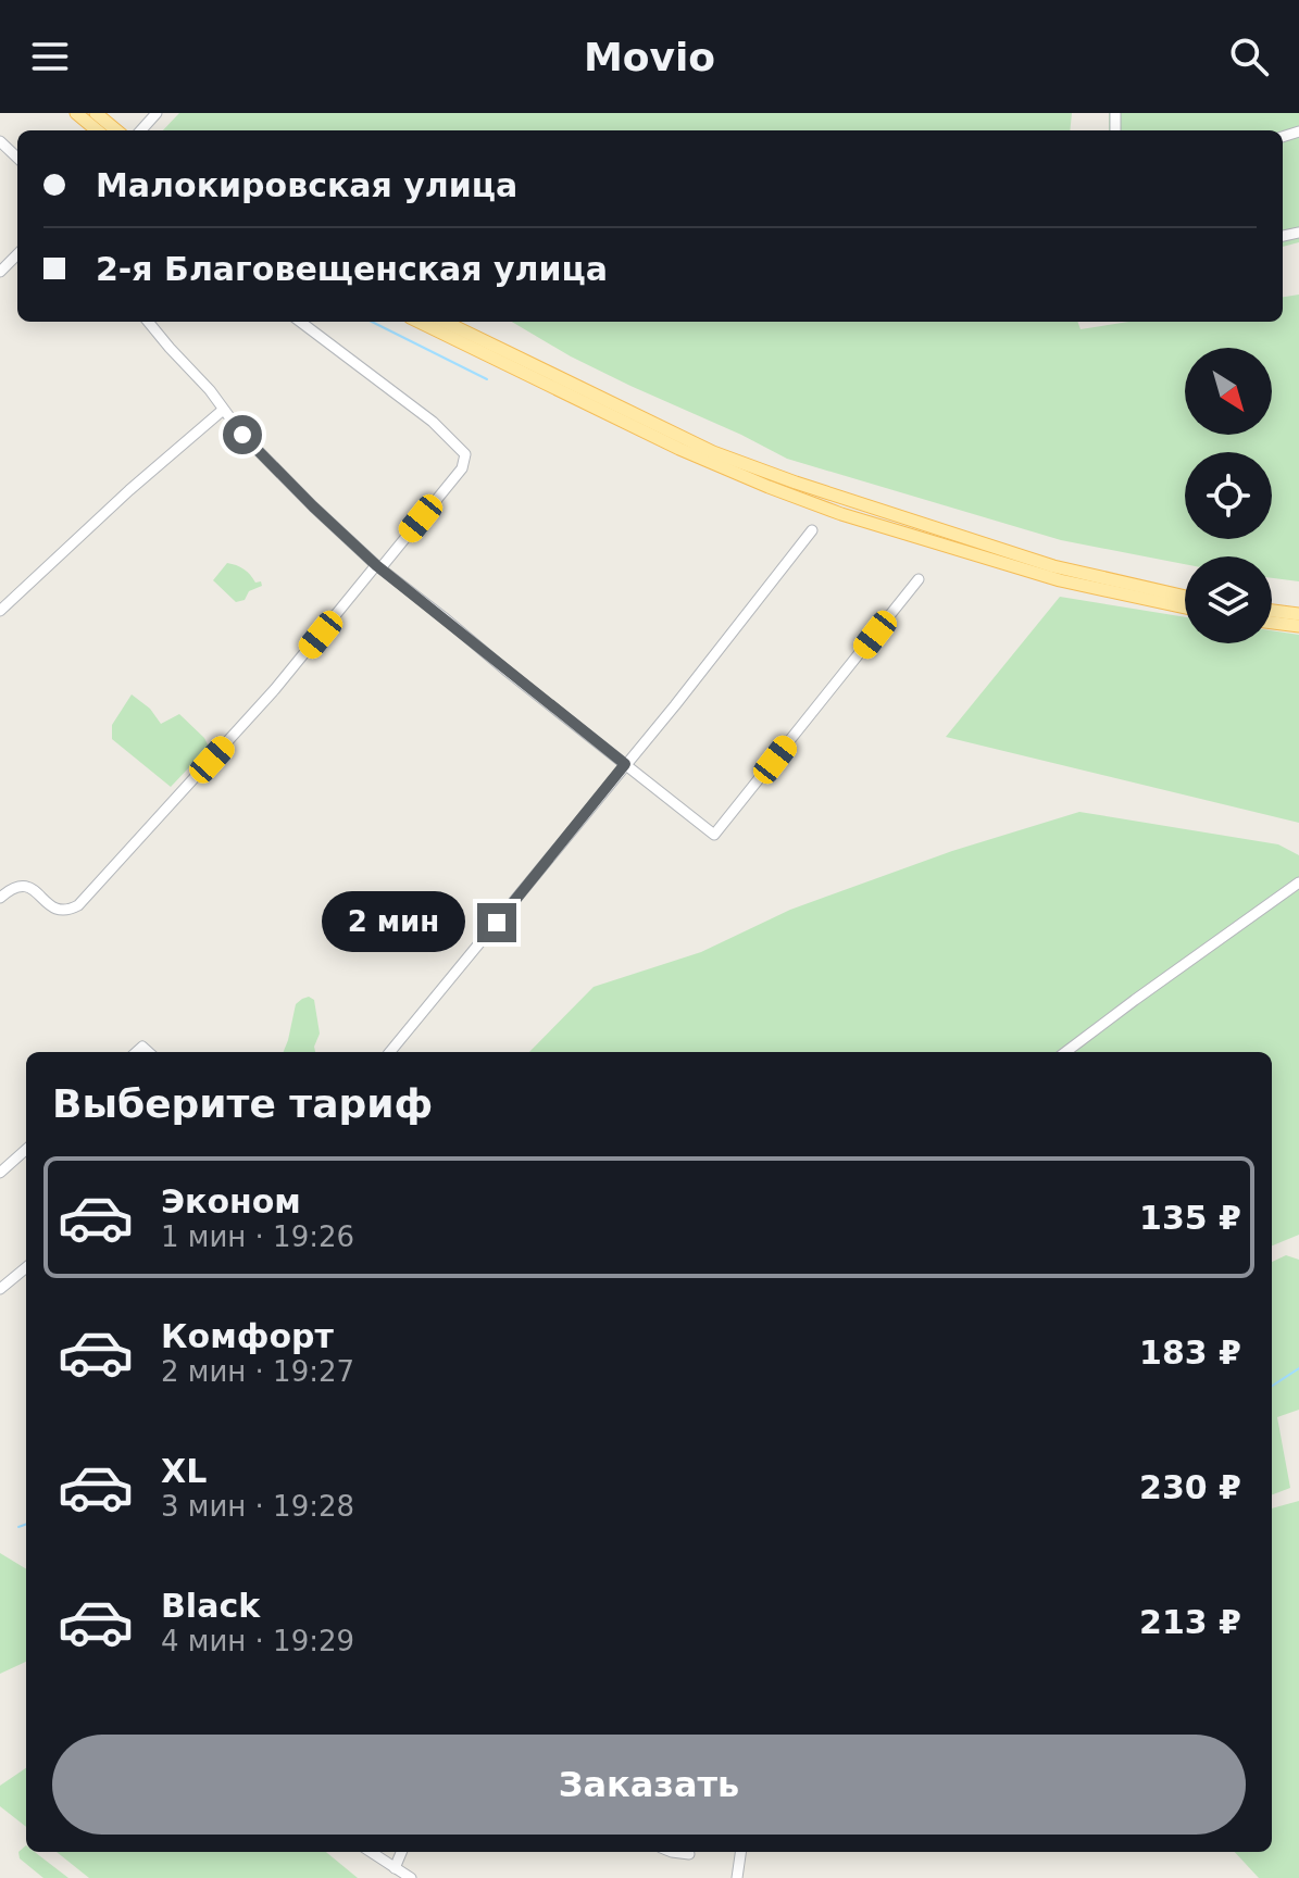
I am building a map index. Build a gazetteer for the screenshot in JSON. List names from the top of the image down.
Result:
{
  "north": "bottom right",
  "page": {
    "header": "Movio",
    "banner": ["Малокировская улица", "2-я Благовещенская улица"],
    "bubble": "2 мин",
    "heading": "Выберите тариф",
    "list": [
      {
        "name": "Эконом",
        "note": "1 мин · 19:26",
        "value": "135 ₽"
      },
      {
        "name": "Комфорт",
        "note": "2 мин · 19:27",
        "value": "183 ₽"
      },
      {
        "name": "XL",
        "note": "3 мин · 19:28",
        "value": "230 ₽"
      },
      {
        "name": "Black",
        "note": "4 мин · 19:29",
        "value": "213 ₽"
      }
    ],
    "buttons": "Заказать"
  }
}
